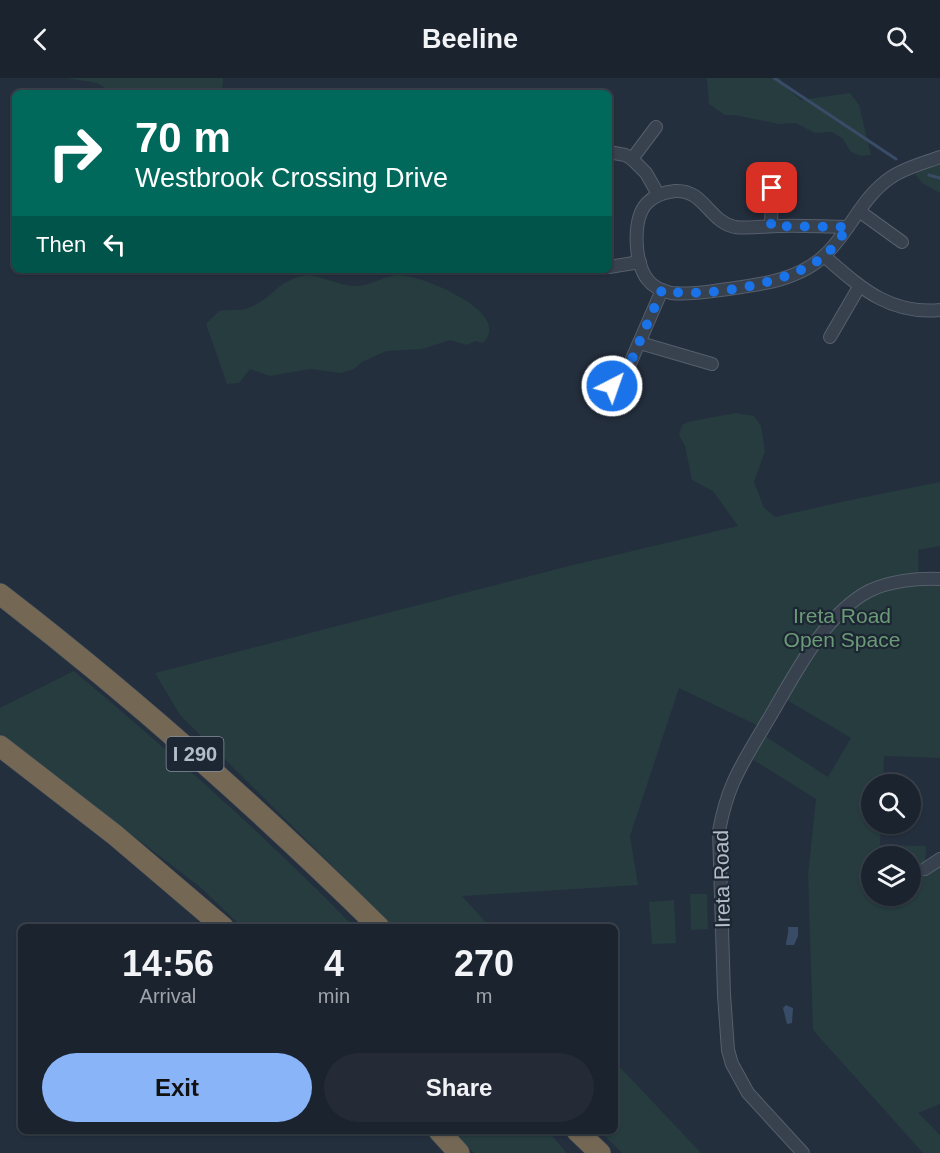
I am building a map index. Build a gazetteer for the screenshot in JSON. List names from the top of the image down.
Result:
{
  "streets": {
    "highway": ["I 290"],
    "street": ["Ireta Road"]
  },
  "parks": ["Ireta Road Open Space"],
  "page": {
    "header": "Beeline",
    "turn": ["70 m", "Westbrook Crossing Drive"],
    "then": "Then",
    "eta": [
      "14:56",
      "Arrival",
      "4",
      "min",
      "270",
      "m"
    ],
    "buttons": ["Exit", "Share"]
  }
}
